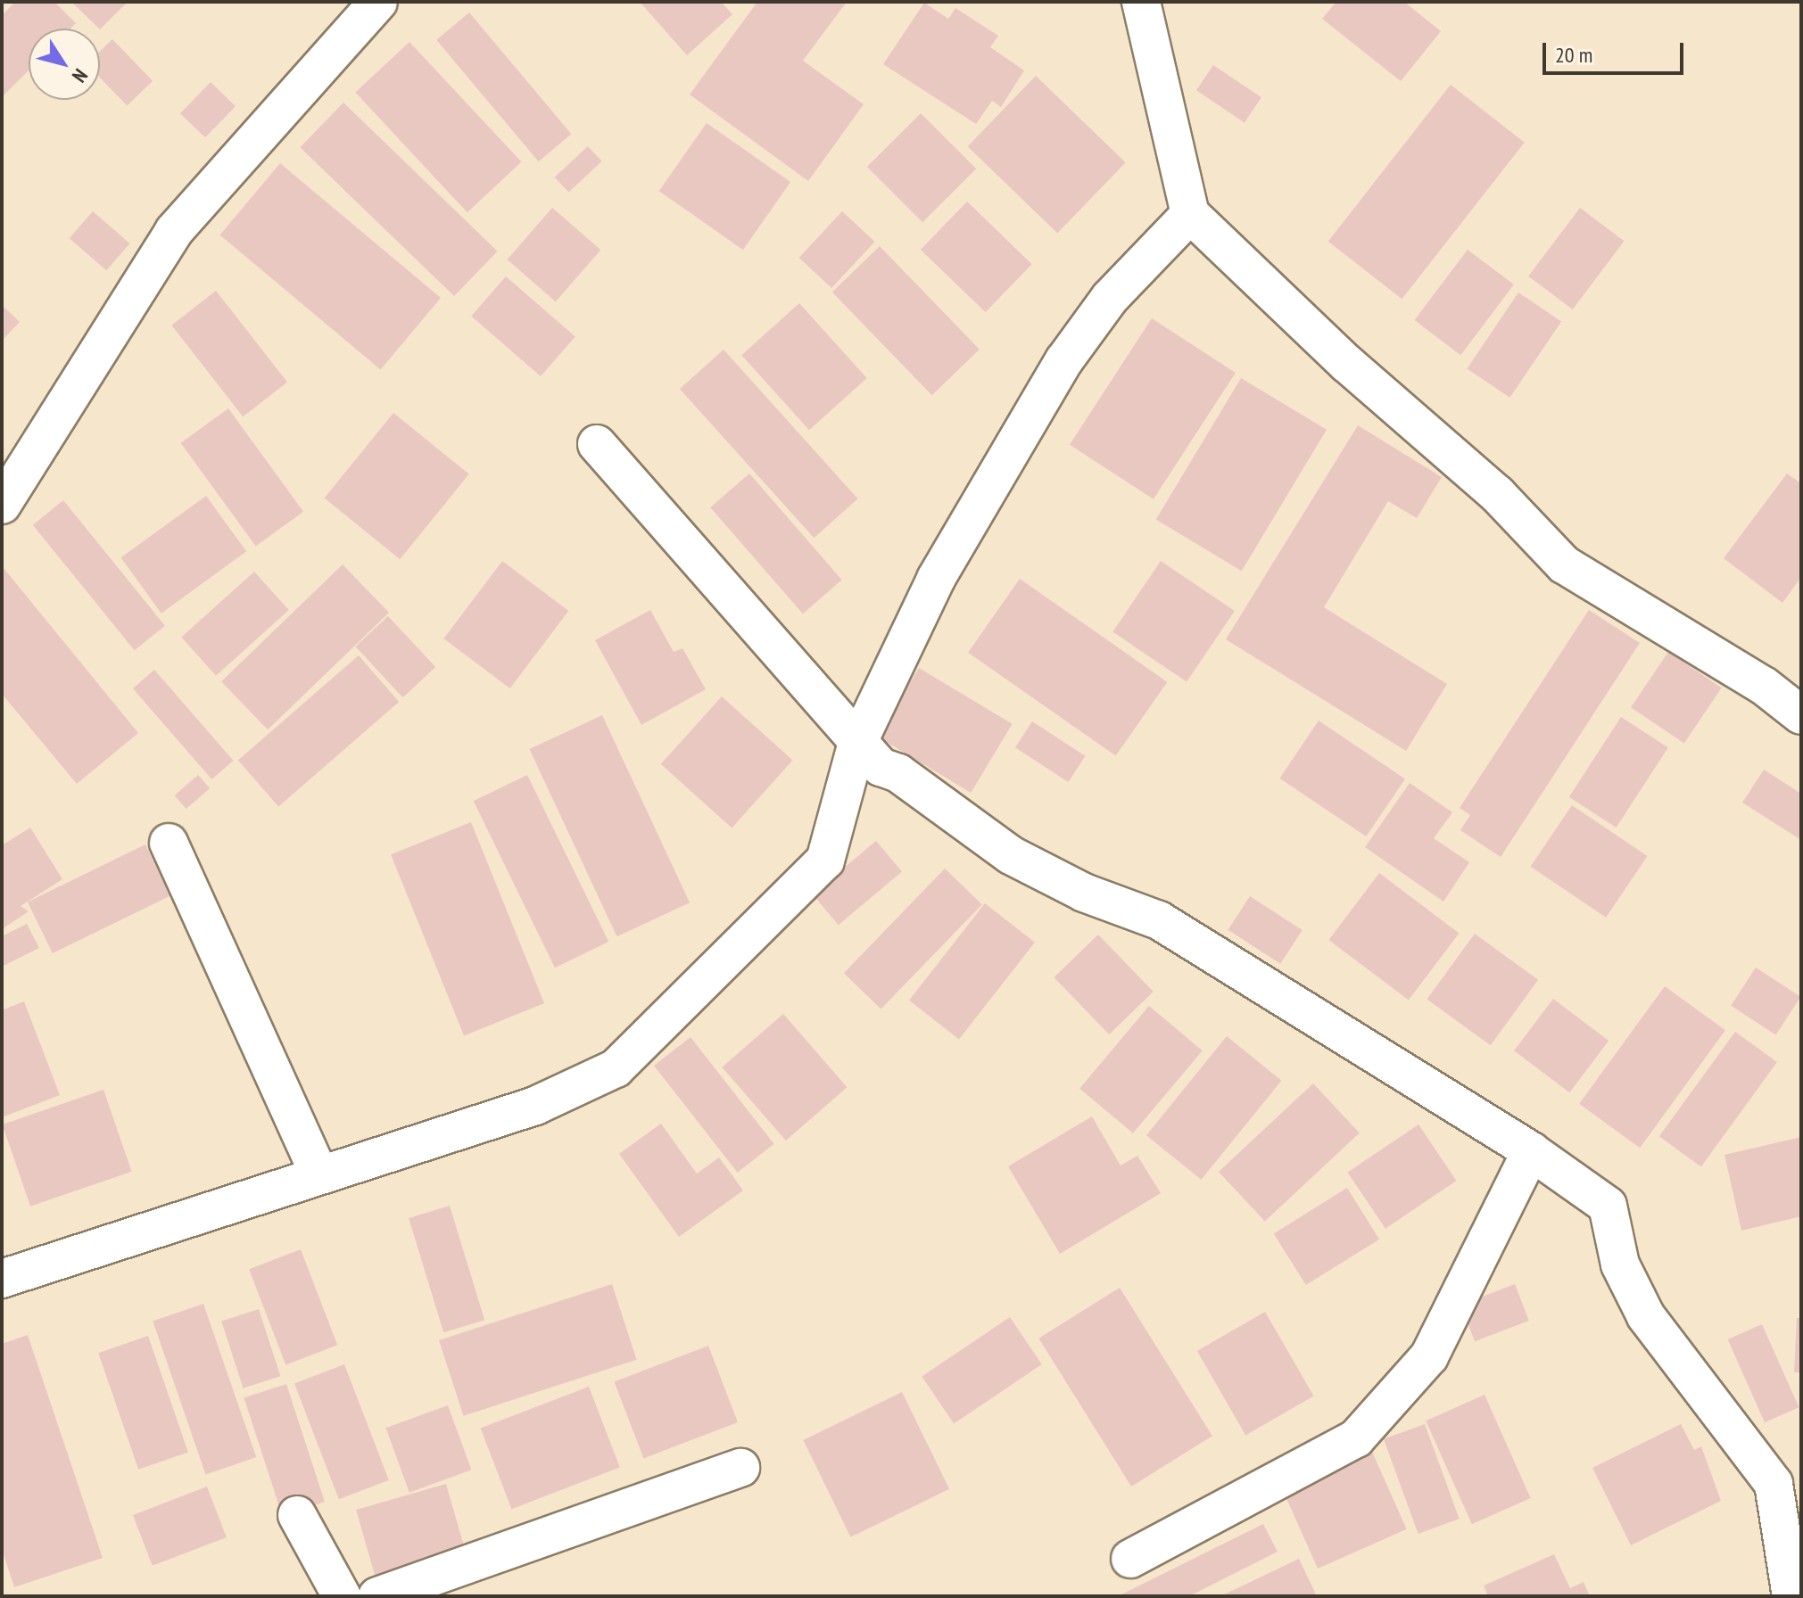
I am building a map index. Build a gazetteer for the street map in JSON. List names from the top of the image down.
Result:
{
  "scale_bar": "20 m",
  "north": "bottom right"
}
